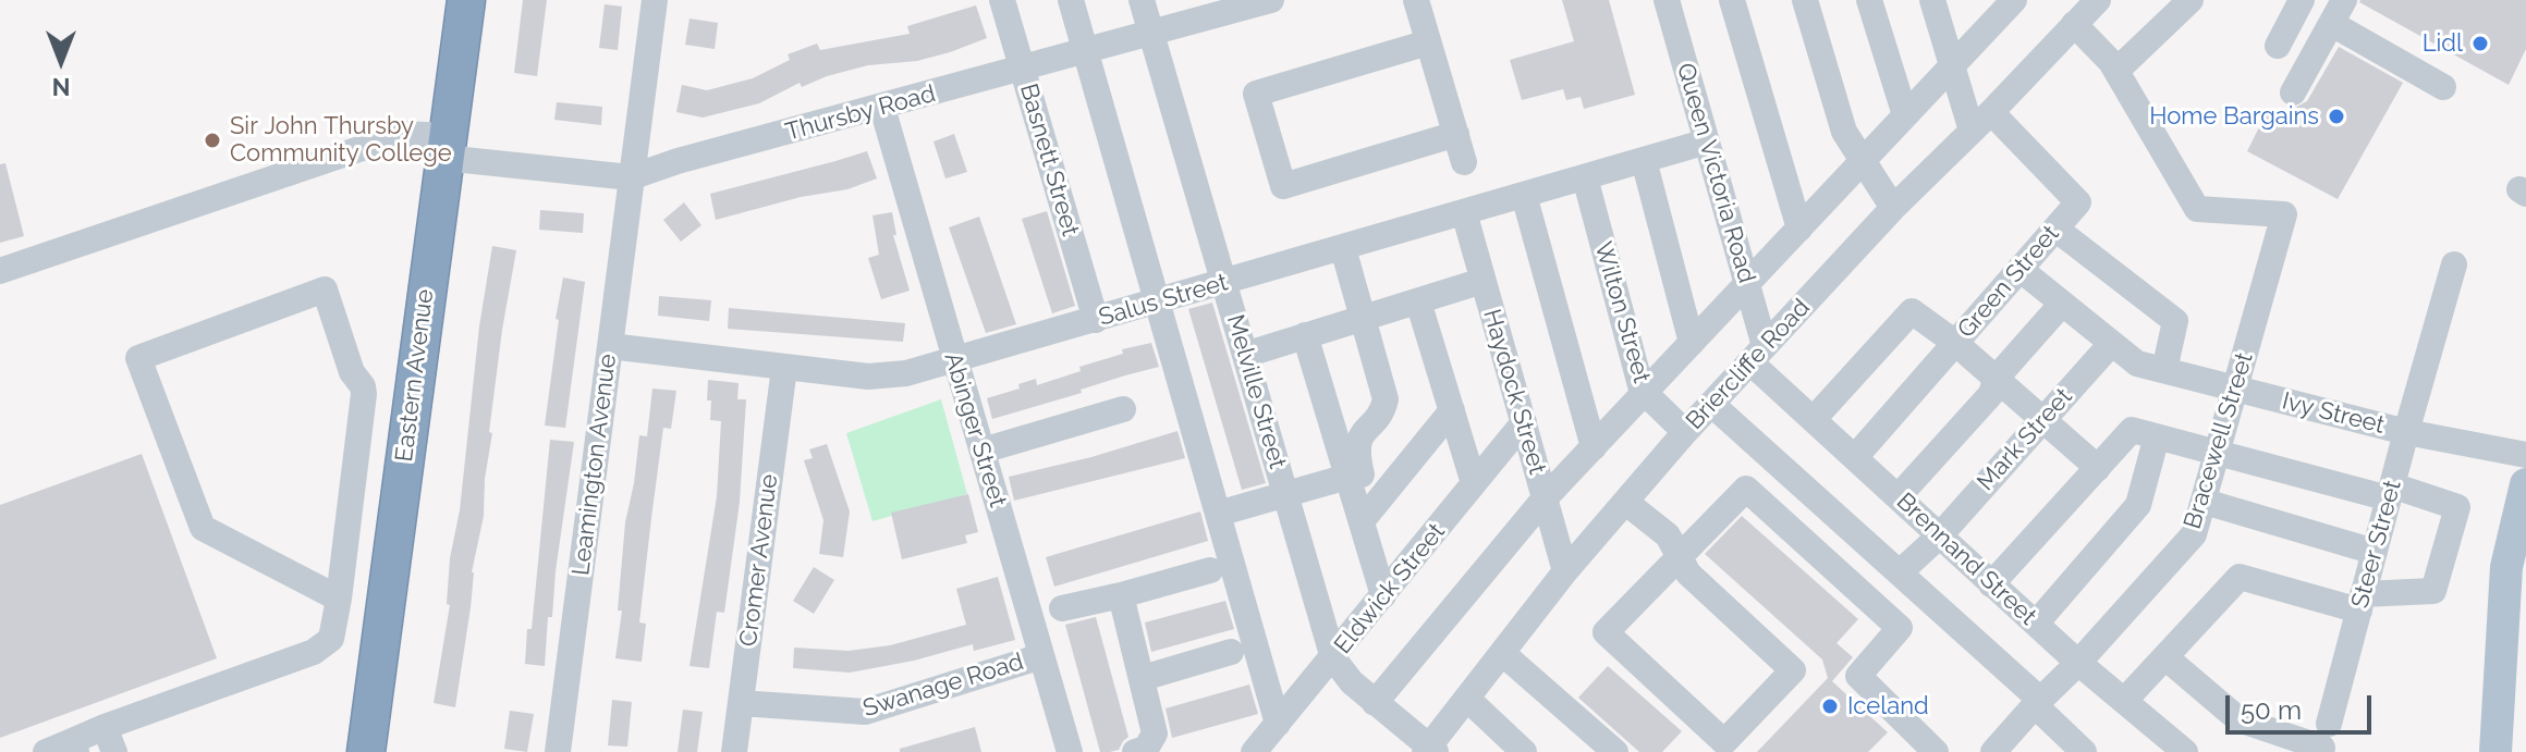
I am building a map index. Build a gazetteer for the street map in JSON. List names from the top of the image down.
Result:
{
  "streets": {
    "highway": ["Eastern Avenue"],
    "street": [
      "Thursby Road",
      "Basnett Street",
      "Queen Victoria Road",
      "Green Street",
      "Salus Street",
      "Wilton Street",
      "Briercliffe Road",
      "Melville Street",
      "Haydock Street",
      "Ivy Street",
      "Abinger Street",
      "Mark Street",
      "Bracewell Street",
      "Leamington Avenue",
      "Steer Street",
      "Brennand Street",
      "Cromer Avenue",
      "Eldwick Street",
      "Swanage Road"
    ]
  },
  "crossings": [
    ["Thursby Road", "Basnett Street"],
    ["Thursby Road", "Eastern Avenue"],
    ["Thursby Road", "Melville Street"],
    ["Thursby Road", "Abinger Street"],
    ["Thursby Road", "Leamington Avenue"],
    ["Basnett Street", "Salus Street"],
    ["Queen Victoria Road", "Salus Street"],
    ["Queen Victoria Road", "Briercliffe Road"],
    ["Queen Victoria Road", "Brennand Street"],
    ["Green Street", "Briercliffe Road"],
    ["Green Street", "Ivy Street"],
    ["Green Street", "Brennand Street"],
    ["Salus Street", "Wilton Street"],
    ["Salus Street", "Melville Street"],
    ["Salus Street", "Haydock Street"],
    ["Salus Street", "Abinger Street"],
    ["Salus Street", "Leamington Avenue"],
    ["Salus Street", "Cromer Avenue"],
    ["Wilton Street", "Briercliffe Road"],
    ["Briercliffe Road", "Melville Street"],
    ["Briercliffe Road", "Haydock Street"],
    ["Briercliffe Road", "Brennand Street"],
    ["Melville Street", "Eldwick Street"],
    ["Haydock Street", "Eldwick Street"],
    ["Ivy Street", "Mark Street"],
    ["Ivy Street", "Bracewell Street"],
    ["Ivy Street", "Steer Street"],
    ["Abinger Street", "Swanage Road"],
    ["Mark Street", "Brennand Street"],
    ["Bracewell Street", "Brennand Street"],
    ["Cromer Avenue", "Swanage Road"]
  ],
  "places": [
    "Lidl",
    "Home Bargains",
    "Sir John Thursby Community College",
    "Iceland"
  ],
  "scale_bar": "50 m",
  "north": "bottom"
}
